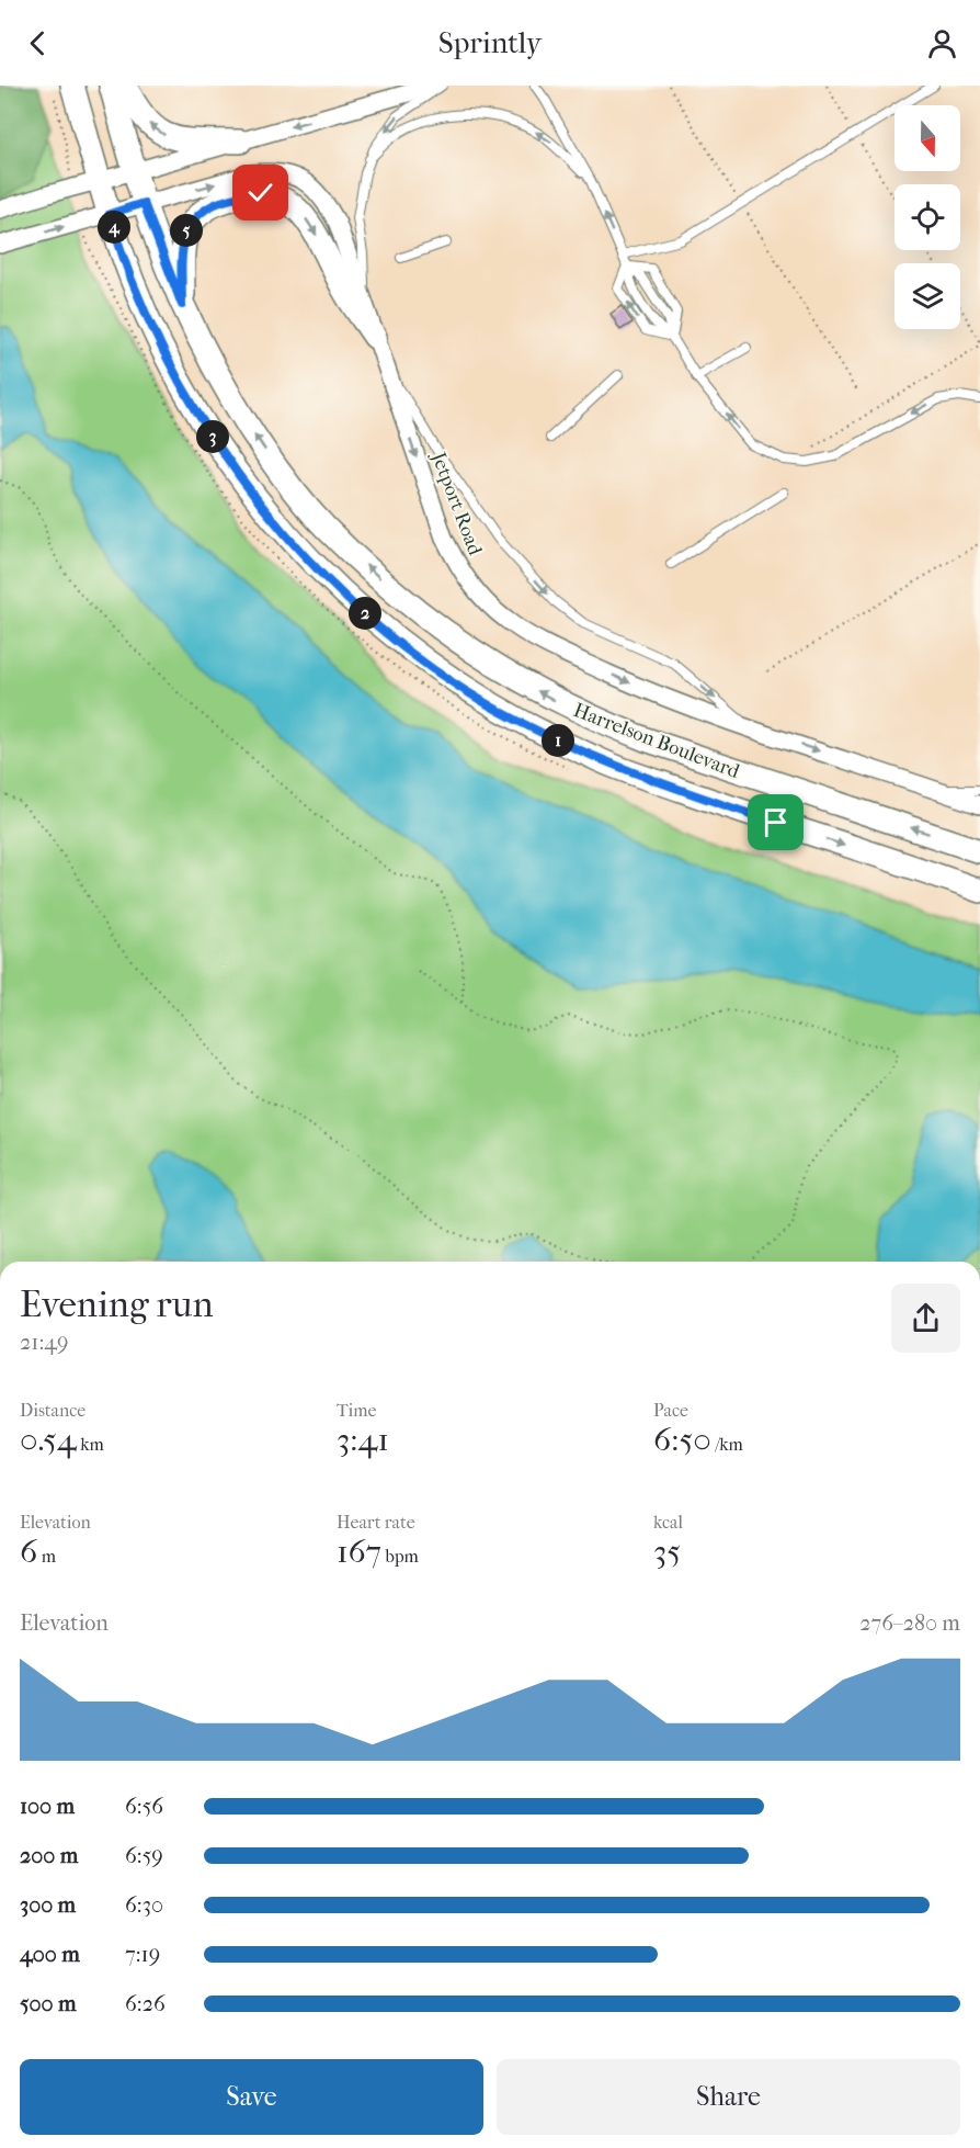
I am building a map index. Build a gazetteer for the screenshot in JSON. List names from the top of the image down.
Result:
{
  "streets": {
    "main road": ["Harrelson Boulevard"],
    "street": ["Jetport Road"]
  },
  "crossings": [
    ["Jetport Road", "Harrelson Boulevard"]
  ],
  "one_way": ["Jetport Road"],
  "north": "bottom",
  "page": {
    "header": "Sprintly",
    "pins": [
      "4",
      "5",
      "3",
      "2",
      "1"
    ],
    "heading": ["Evening run", "21:49"],
    "stats": [
      ["Distance", "0.54 km"],
      ["Time", "3:41"],
      ["Pace", "6:50 /km"],
      ["Elevation", "6 m"],
      ["Heart rate", "167 bpm"],
      ["kcal", "35"]
    ],
    "chart": ["Elevation", "276–280 m"],
    "list": [
      {
        "name": "100 m",
        "note": "6:56"
      },
      {
        "name": "200 m",
        "note": "6:59"
      },
      {
        "name": "300 m",
        "note": "6:30"
      },
      {
        "name": "400 m",
        "note": "7:19"
      },
      {
        "name": "500 m",
        "note": "6:26"
      }
    ],
    "buttons": ["Save", "Share"]
  }
}
